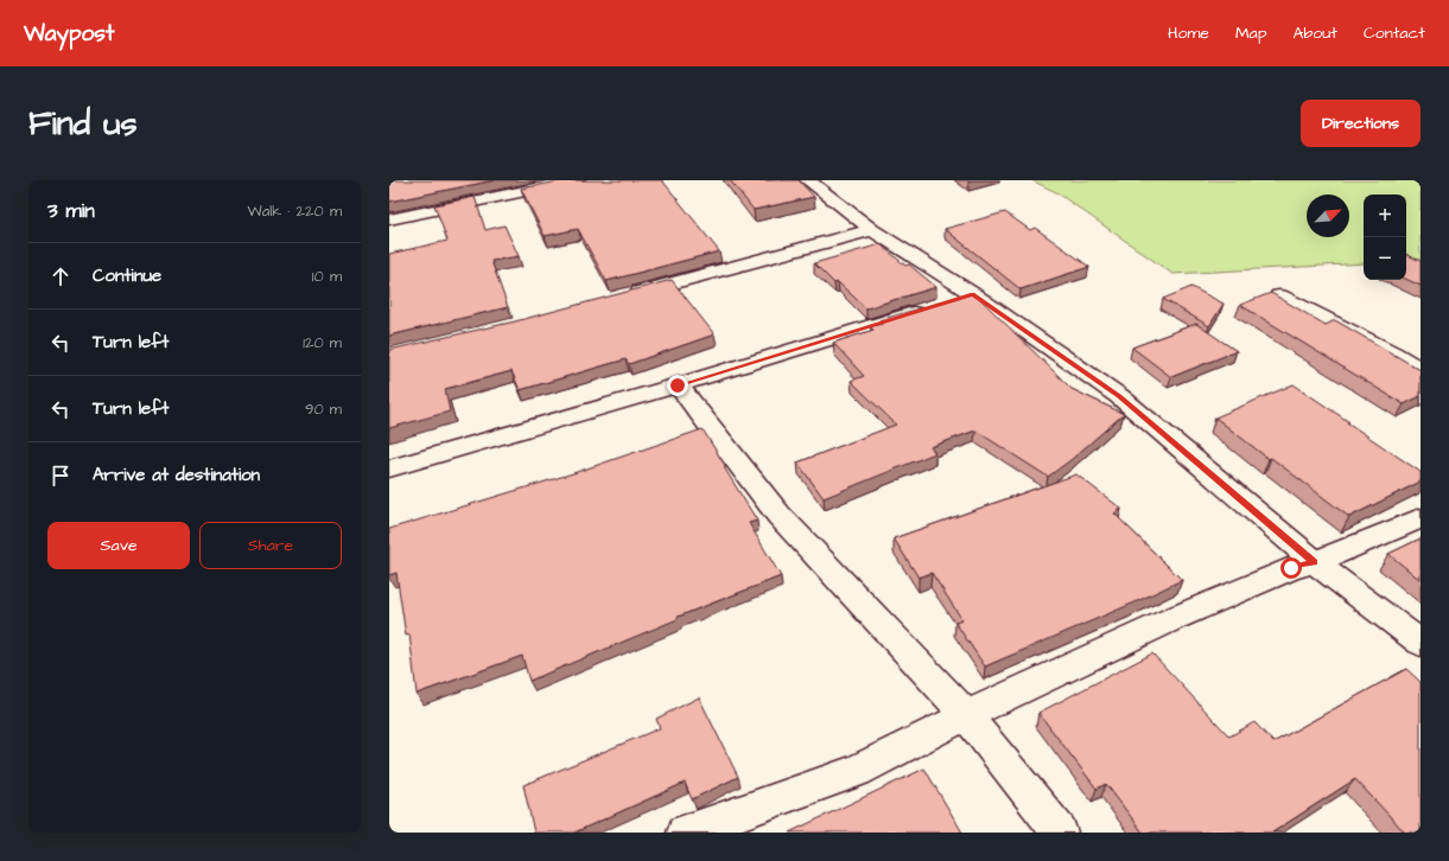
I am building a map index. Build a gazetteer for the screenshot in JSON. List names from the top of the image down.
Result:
{
  "north": "top right",
  "page": {
    "header": "Waypost",
    "nav": [
      "Home",
      "Map",
      "About",
      "Contact"
    ],
    "buttons": [
      "Directions",
      ["Save", "Share"]
    ],
    "title": "Find us",
    "heading": ["3 min", "Walk · 220 m"],
    "map_buttons": ["+", "−"],
    "list": [
      ["Continue", "10 m"],
      ["Turn left", "120 m"],
      ["Turn left", "90 m"],
      "Arrive at destination"
    ]
  }
}
